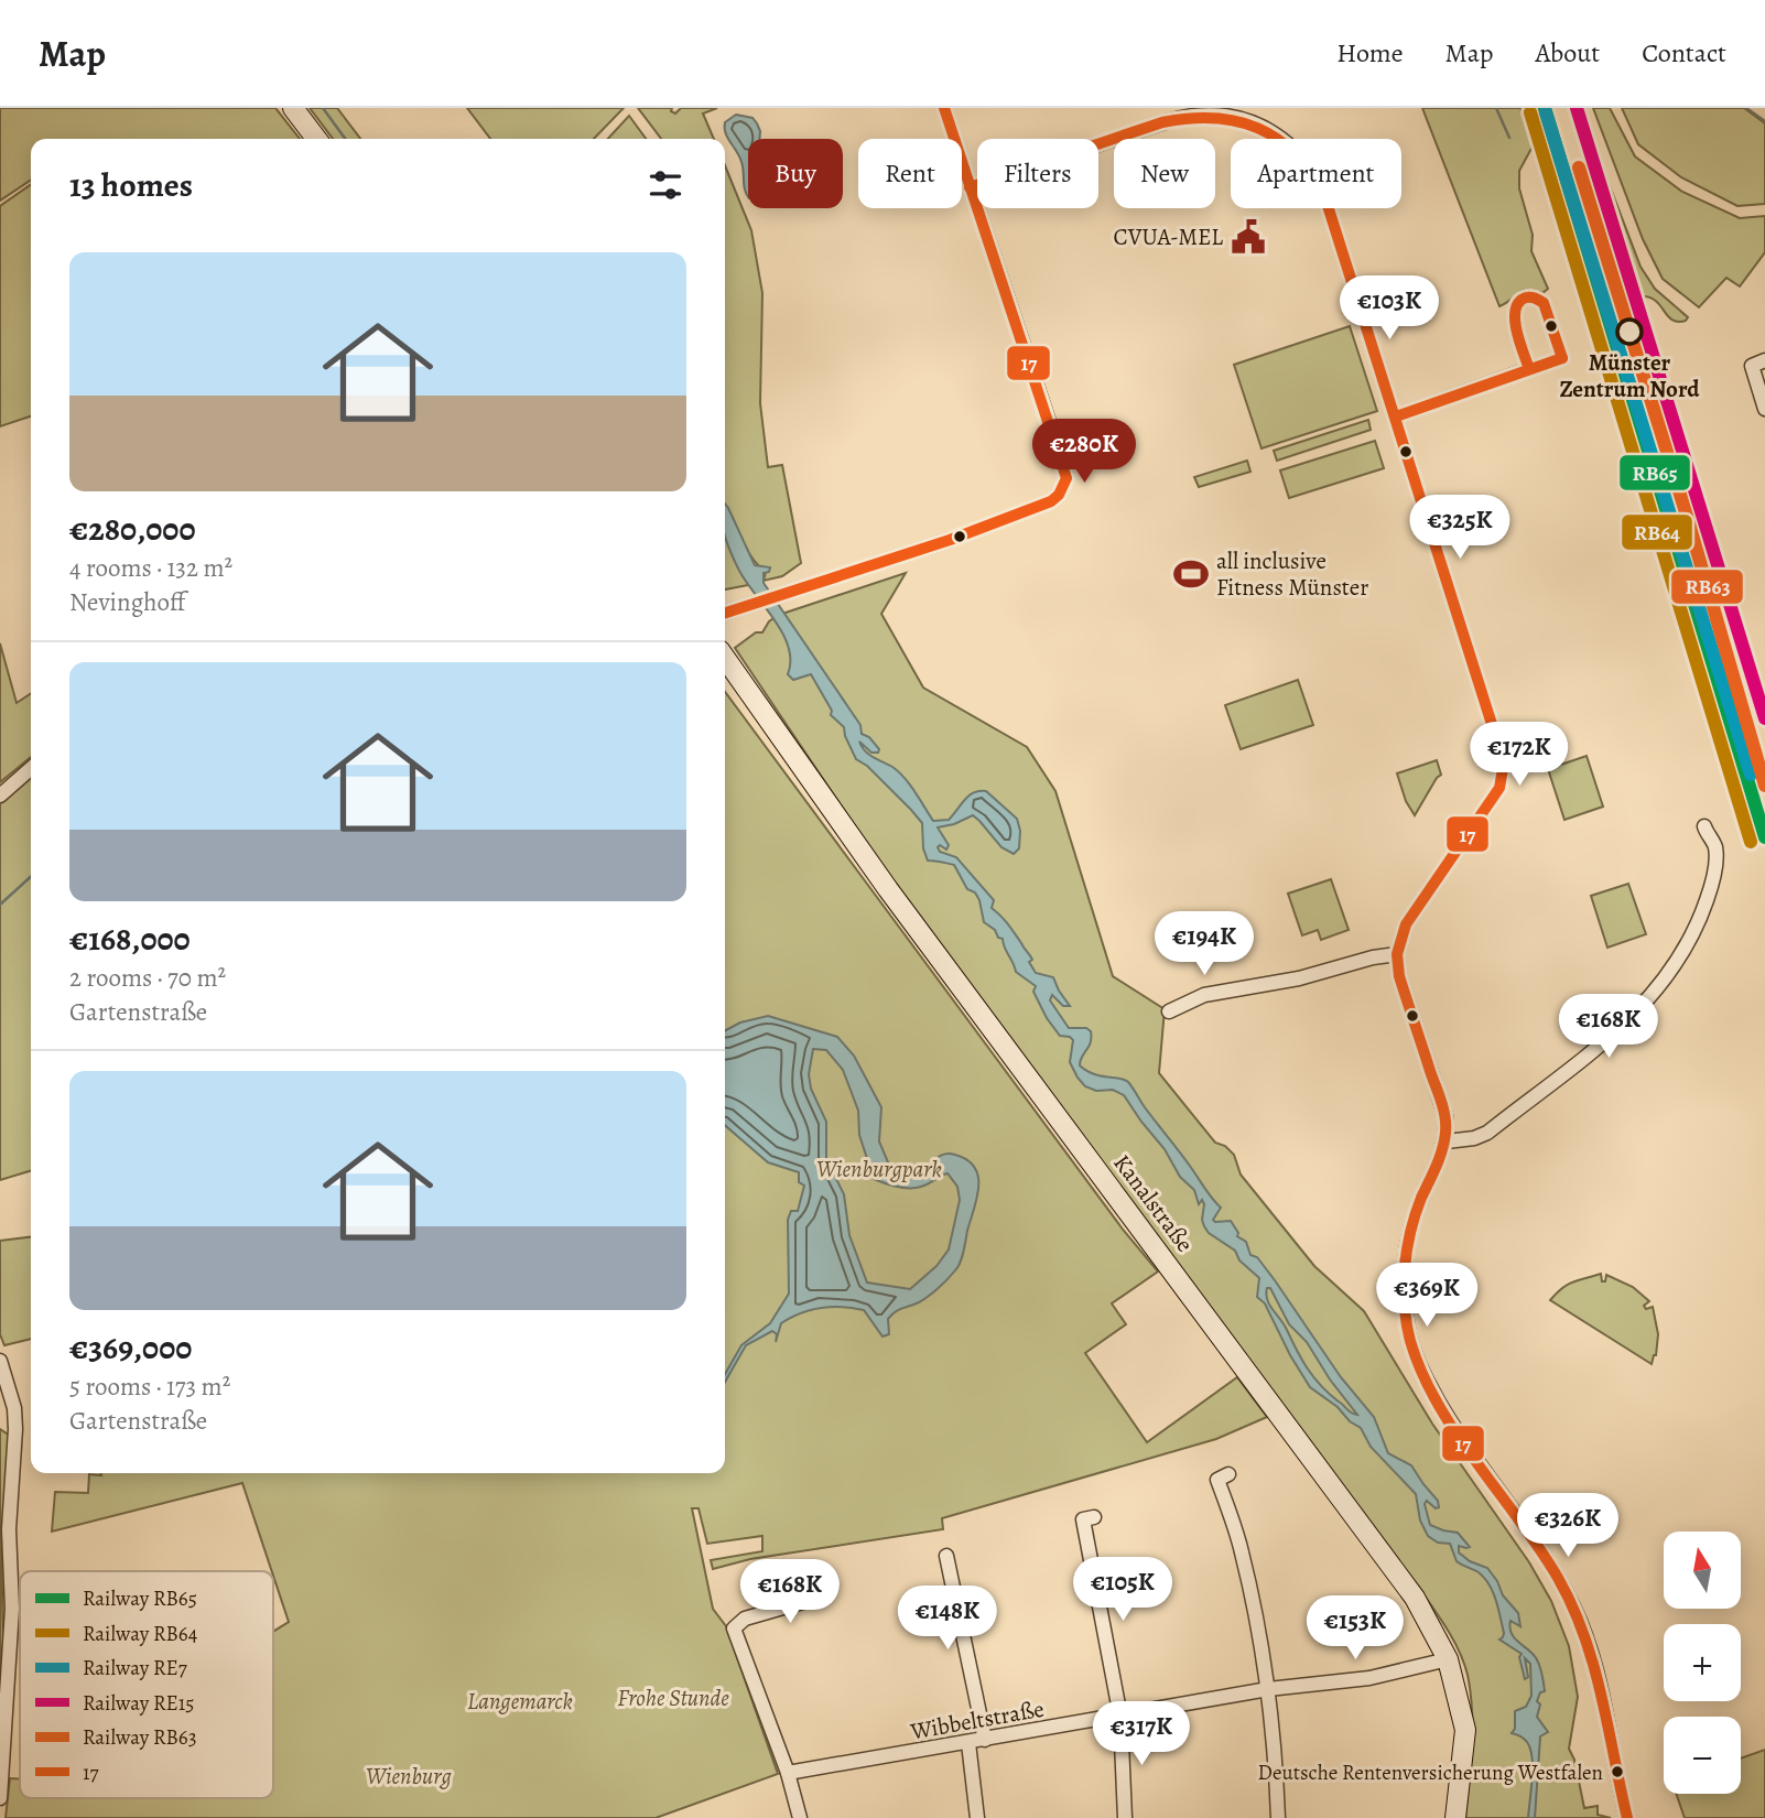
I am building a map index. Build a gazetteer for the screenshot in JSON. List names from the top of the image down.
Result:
{
  "streets": {
    "main road": ["Kanalstraße"],
    "street": ["Wibbeltstraße"]
  },
  "crossings": [
    ["Kanalstraße", "Wibbeltstraße"]
  ],
  "parks": [
    "Wienburgpark",
    "Frohe Stunde",
    "Langemarck",
    "Wienburg"
  ],
  "places": {
    "public building": ["CVUA-MEL"],
    "other": ["Münster Zentrum Nord", "Deutsche Rentenversicherung Westfalen"],
    "sports": ["all inclusive Fitness Münster"]
  },
  "lines": [
    "rail line RB65",
    "rail line RE15",
    "transit line 17",
    "rail line RB64",
    "rail line RE7",
    "rail line RB63"
  ],
  "legend": [
    "Railway RB65",
    "Railway RB64",
    "Railway RE7",
    "Railway RE15",
    "Railway RB63",
    "17"
  ],
  "north": "top",
  "page": {
    "header": "Map",
    "nav": [
      "Home",
      "Map",
      "About",
      "Contact"
    ],
    "chip": [
      "Buy",
      "Rent",
      "Filters",
      "New",
      "Apartment"
    ],
    "heading": "13 homes",
    "list": [
      {
        "name": "€280,000",
        "note": "4 rooms · 132 m² · Nevinghoff"
      },
      {
        "name": "€168,000",
        "note": "2 rooms · 70 m² · Gartenstraße"
      },
      {
        "name": "€369,000",
        "note": "5 rooms · 173 m² · Gartenstraße"
      }
    ],
    "price": [
      "€103K",
      "€280K",
      "€325K",
      "€172K",
      "€194K",
      "€168K",
      "€369K",
      "€326K",
      "€105K",
      "€168K",
      "€148K",
      "€153K",
      "€317K"
    ],
    "map_buttons": ["+", "−"]
  }
}
